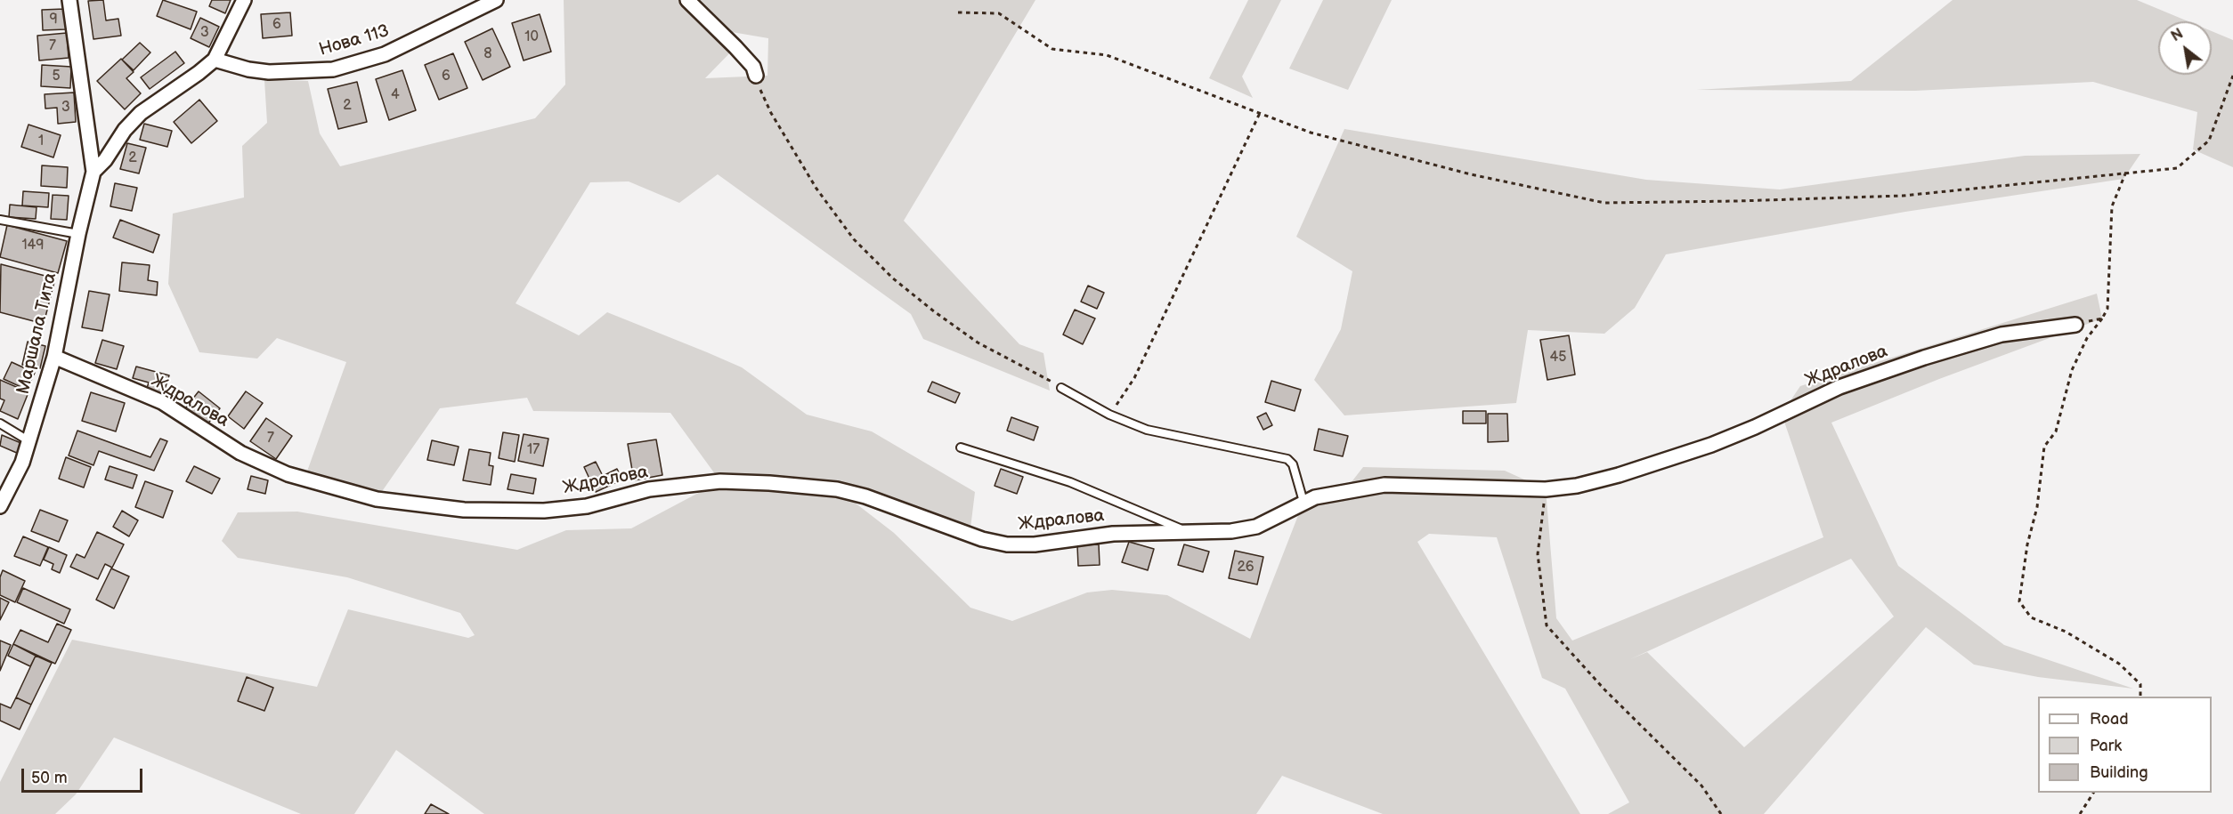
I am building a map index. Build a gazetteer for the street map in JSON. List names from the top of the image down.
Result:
{
  "streets": {
    "street": ["Нова 113", "Маршала Тита", "Ждралова"]
  },
  "crossings": [
    ["Маршала Тита", "Ждралова"]
  ],
  "house_numbers": [
    "9",
    "6",
    "3",
    "10",
    "7",
    "8",
    "5",
    "6",
    "4",
    "2",
    "3",
    "1",
    "2",
    "149",
    "45",
    "7",
    "17",
    "26"
  ],
  "legend": ["Road", "Park", "Building"],
  "scale_bar": "50 m",
  "north": "top left"
}
